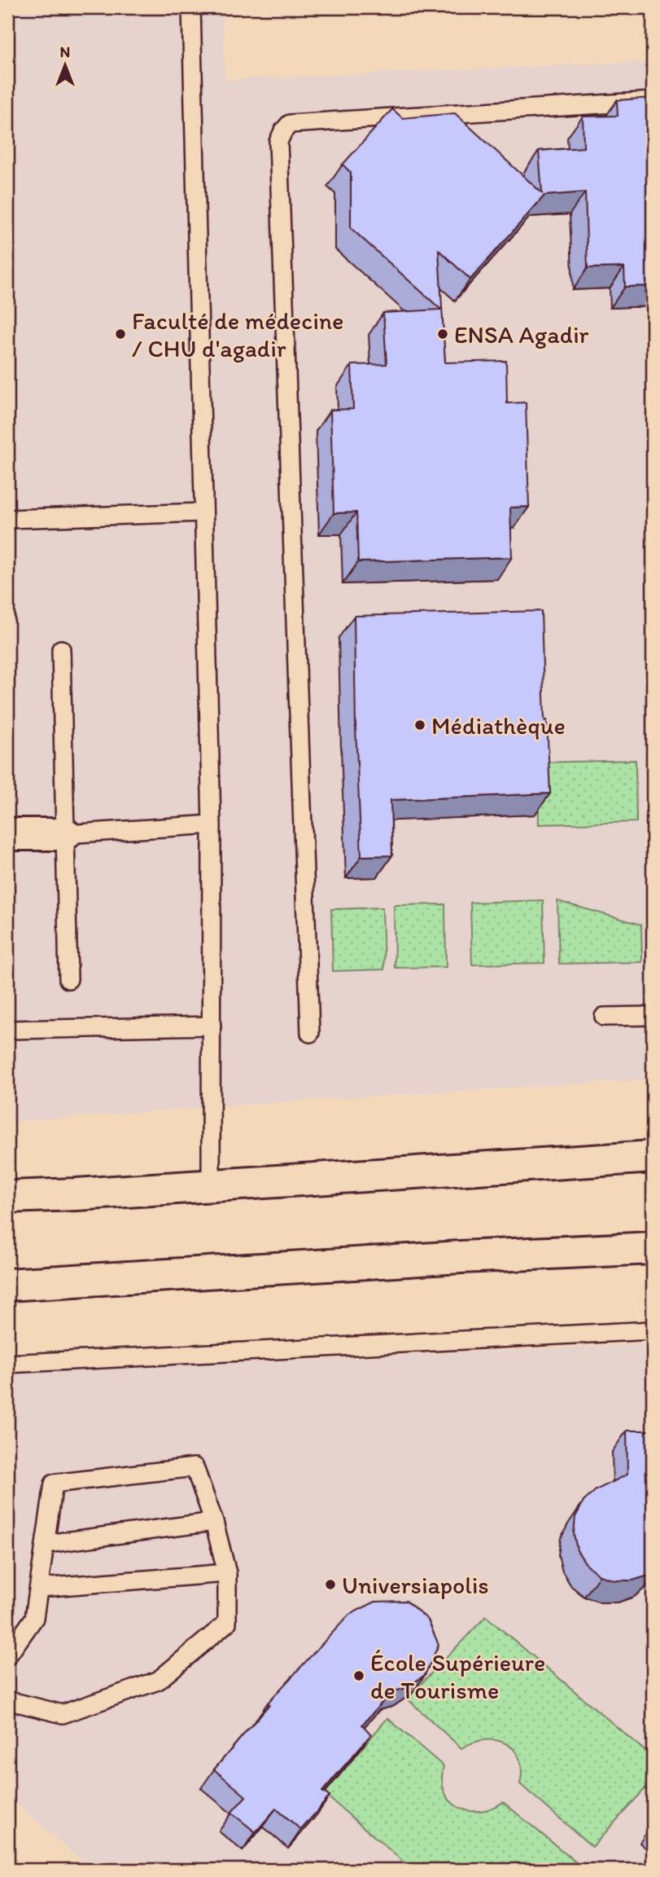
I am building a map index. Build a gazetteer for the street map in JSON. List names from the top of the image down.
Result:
{
  "places": [
    "Faculté de médecine / CHU d'agadir",
    "ENSA Agadir",
    "Médiathèque",
    "Universiapolis",
    "École Supérieure de Tourisme"
  ],
  "north": "top"
}
